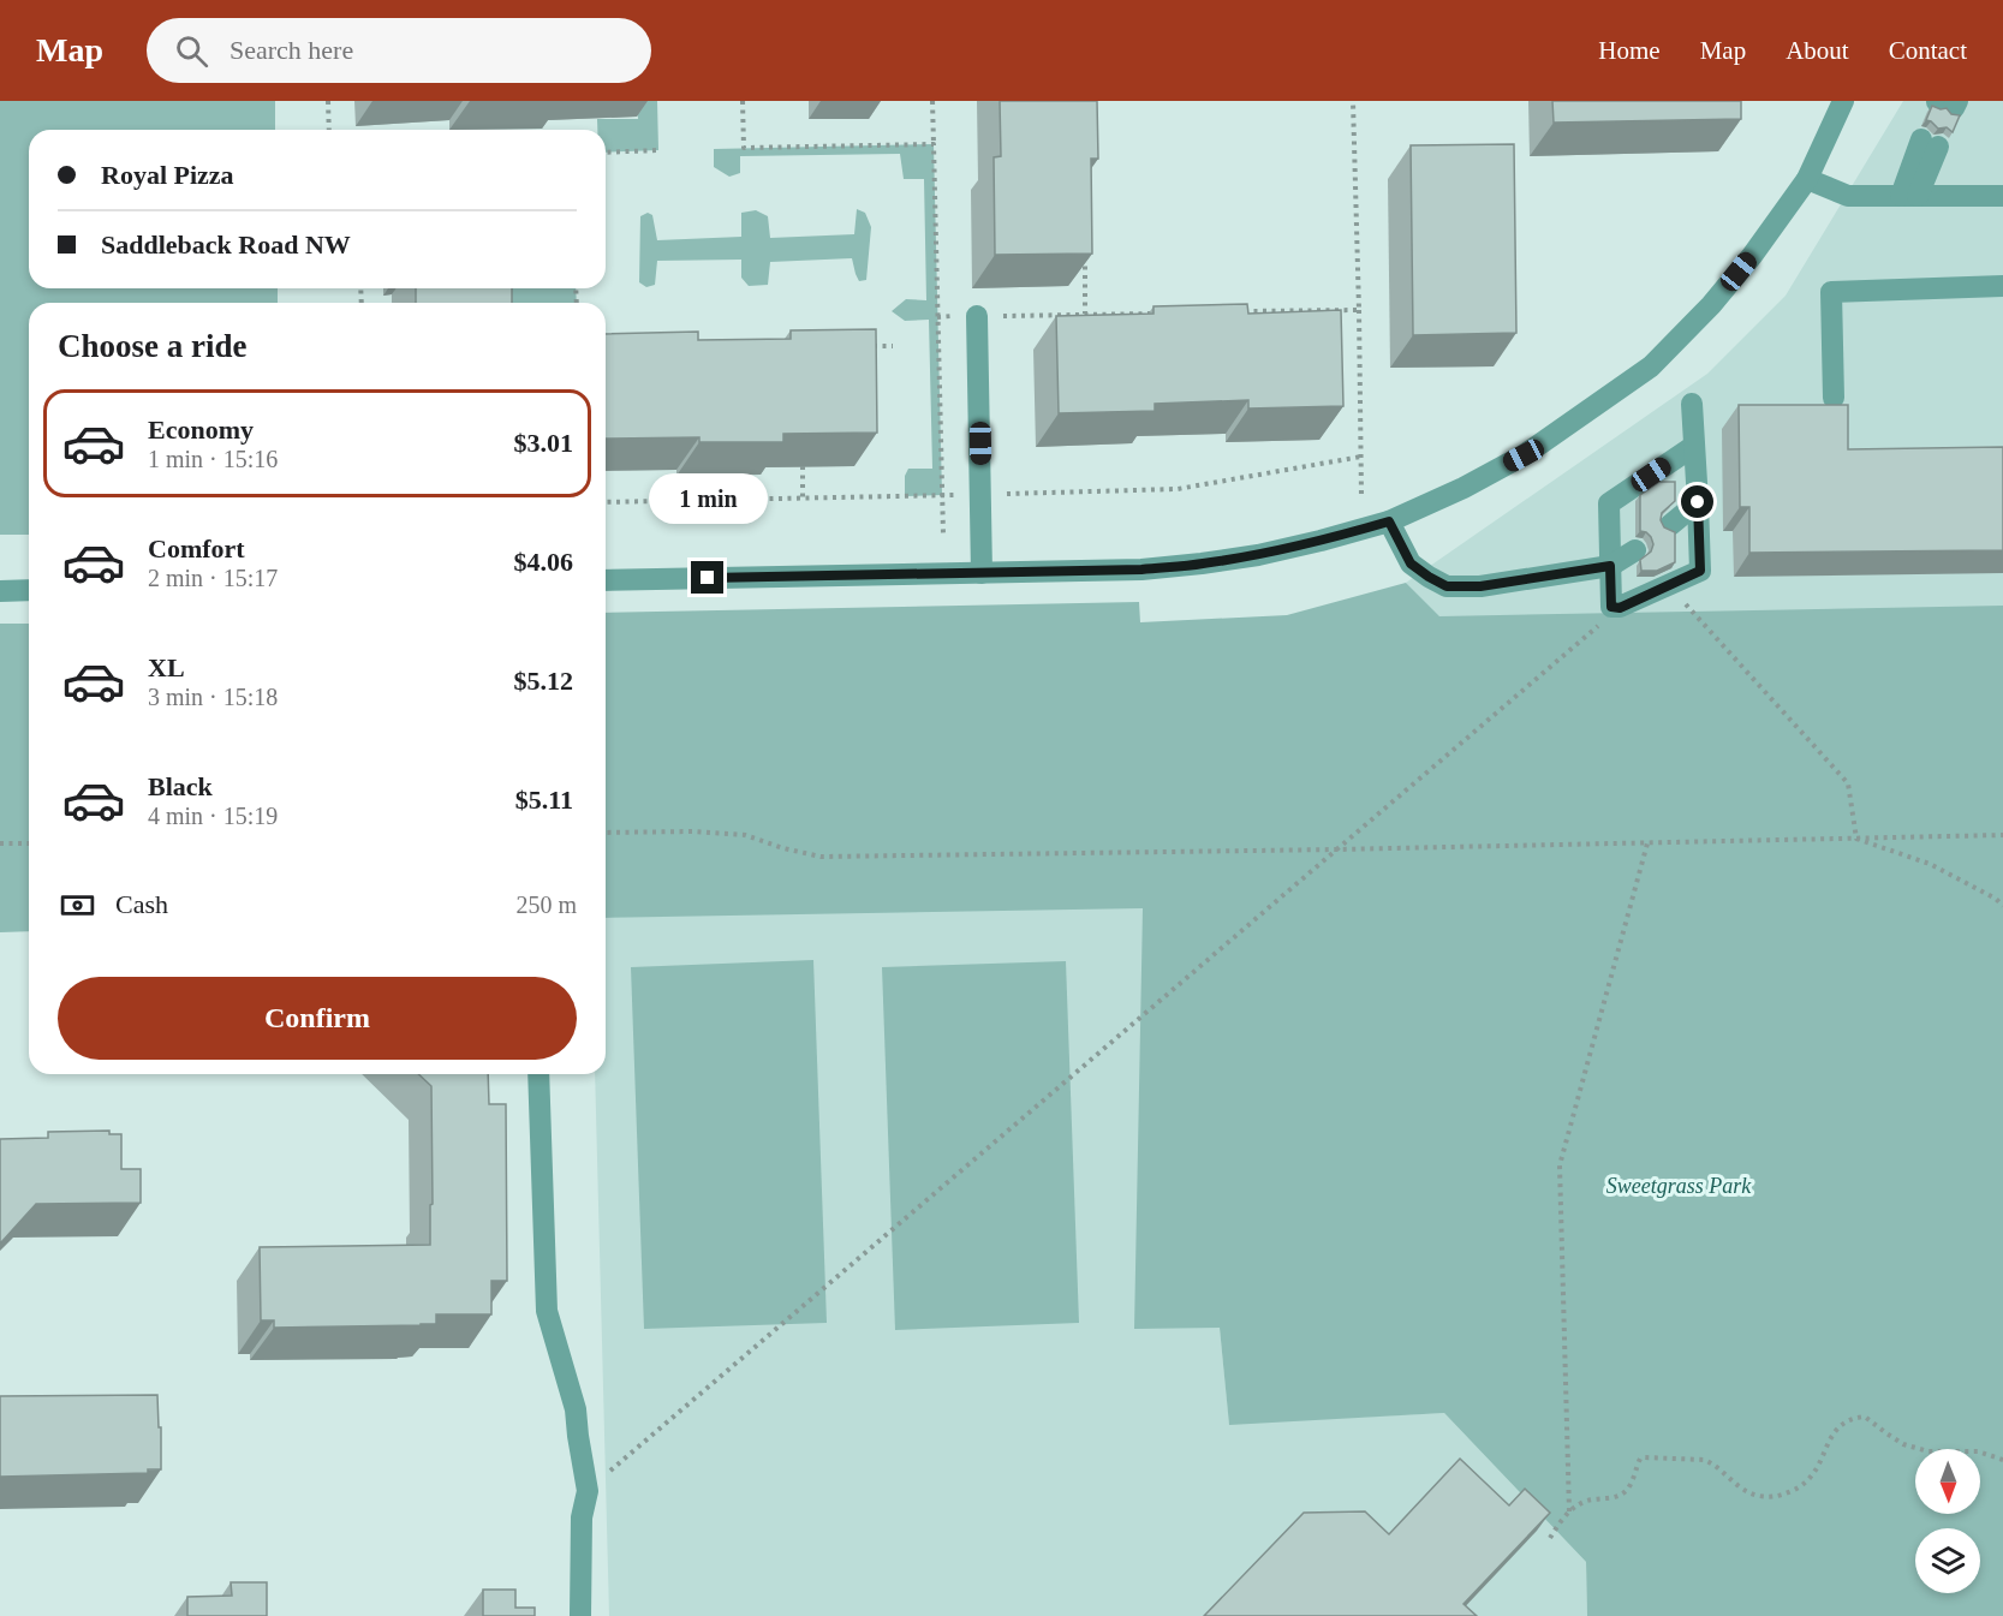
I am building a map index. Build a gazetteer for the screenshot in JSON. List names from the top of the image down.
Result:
{
  "parks": ["Sweetgrass Park"],
  "north": "bottom",
  "page": {
    "header": "Map",
    "search": "Search here",
    "nav": [
      "Home",
      "Map",
      "About",
      "Contact"
    ],
    "banner": ["Royal Pizza", "Saddleback Road NW"],
    "heading": "Choose a ride",
    "list": [
      {
        "name": "Economy",
        "note": "1 min · 15:16",
        "value": "$3.01"
      },
      {
        "name": "Comfort",
        "note": "2 min · 15:17",
        "value": "$4.06"
      },
      {
        "name": "XL",
        "note": "3 min · 15:18",
        "value": "$5.12"
      },
      {
        "name": "Black",
        "note": "4 min · 15:19",
        "value": "$5.11"
      }
    ],
    "bubble": "1 min",
    "pay": ["Cash", "250 m"],
    "buttons": "Confirm"
  }
}
